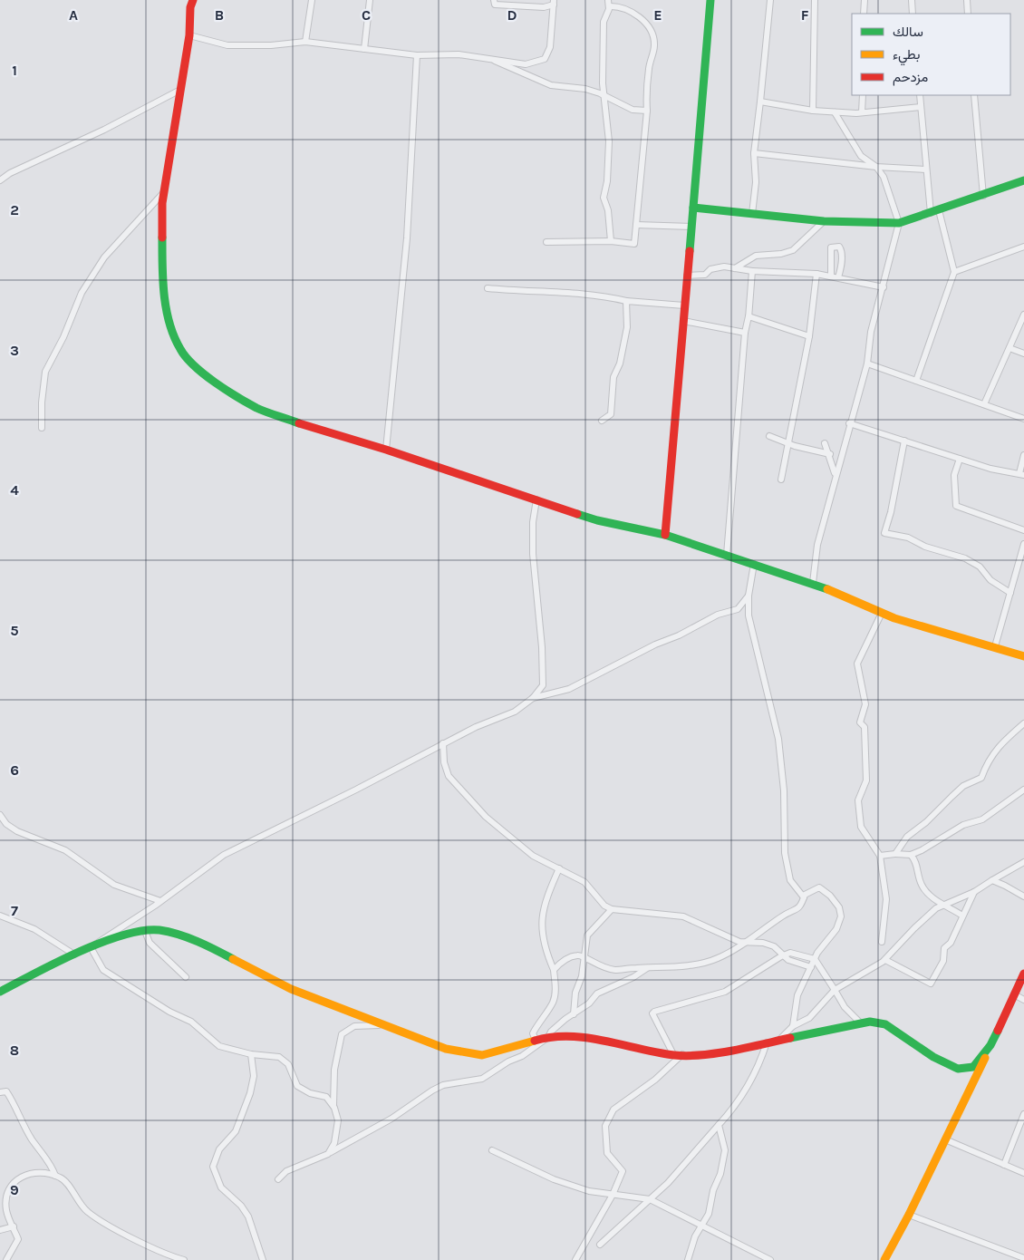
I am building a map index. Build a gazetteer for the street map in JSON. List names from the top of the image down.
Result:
{
  "legend": ["سالك", "بطيء", "مزدحم"],
  "grid": {
    "columns": [
      "A",
      "B",
      "C",
      "D",
      "E",
      "F"
    ],
    "rows": [
      "1",
      "2",
      "3",
      "4",
      "5",
      "6",
      "7",
      "8",
      "9"
    ]
  }
}
